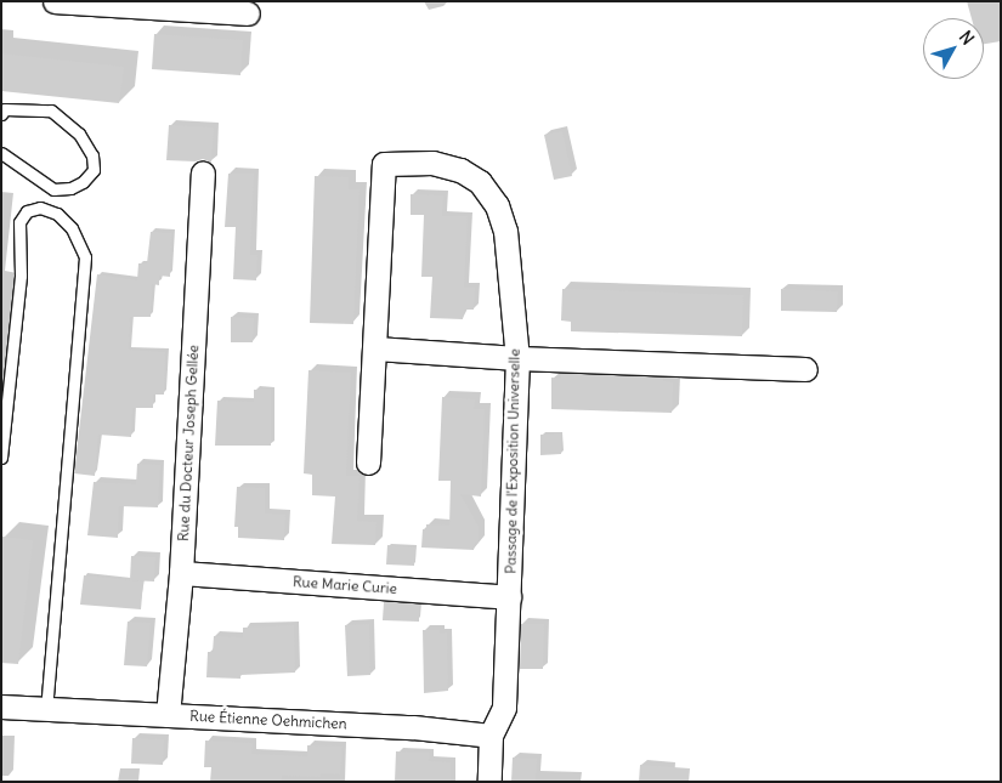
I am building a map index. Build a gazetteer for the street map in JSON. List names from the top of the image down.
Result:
{
  "streets": {
    "street": [
      "Rue du Docteur Joseph Gellée",
      "Passage de l'Exposition Universelle",
      "Rue Marie Curie",
      "Rue Étienne Oehmichen"
    ]
  },
  "crossings": [
    ["Rue du Docteur Joseph Gellée", "Rue Marie Curie"],
    ["Rue du Docteur Joseph Gellée", "Rue Étienne Oehmichen"],
    ["Passage de l'Exposition Universelle", "Rue Marie Curie"],
    ["Passage de l'Exposition Universelle", "Rue Étienne Oehmichen"]
  ],
  "north": "top right"
}
